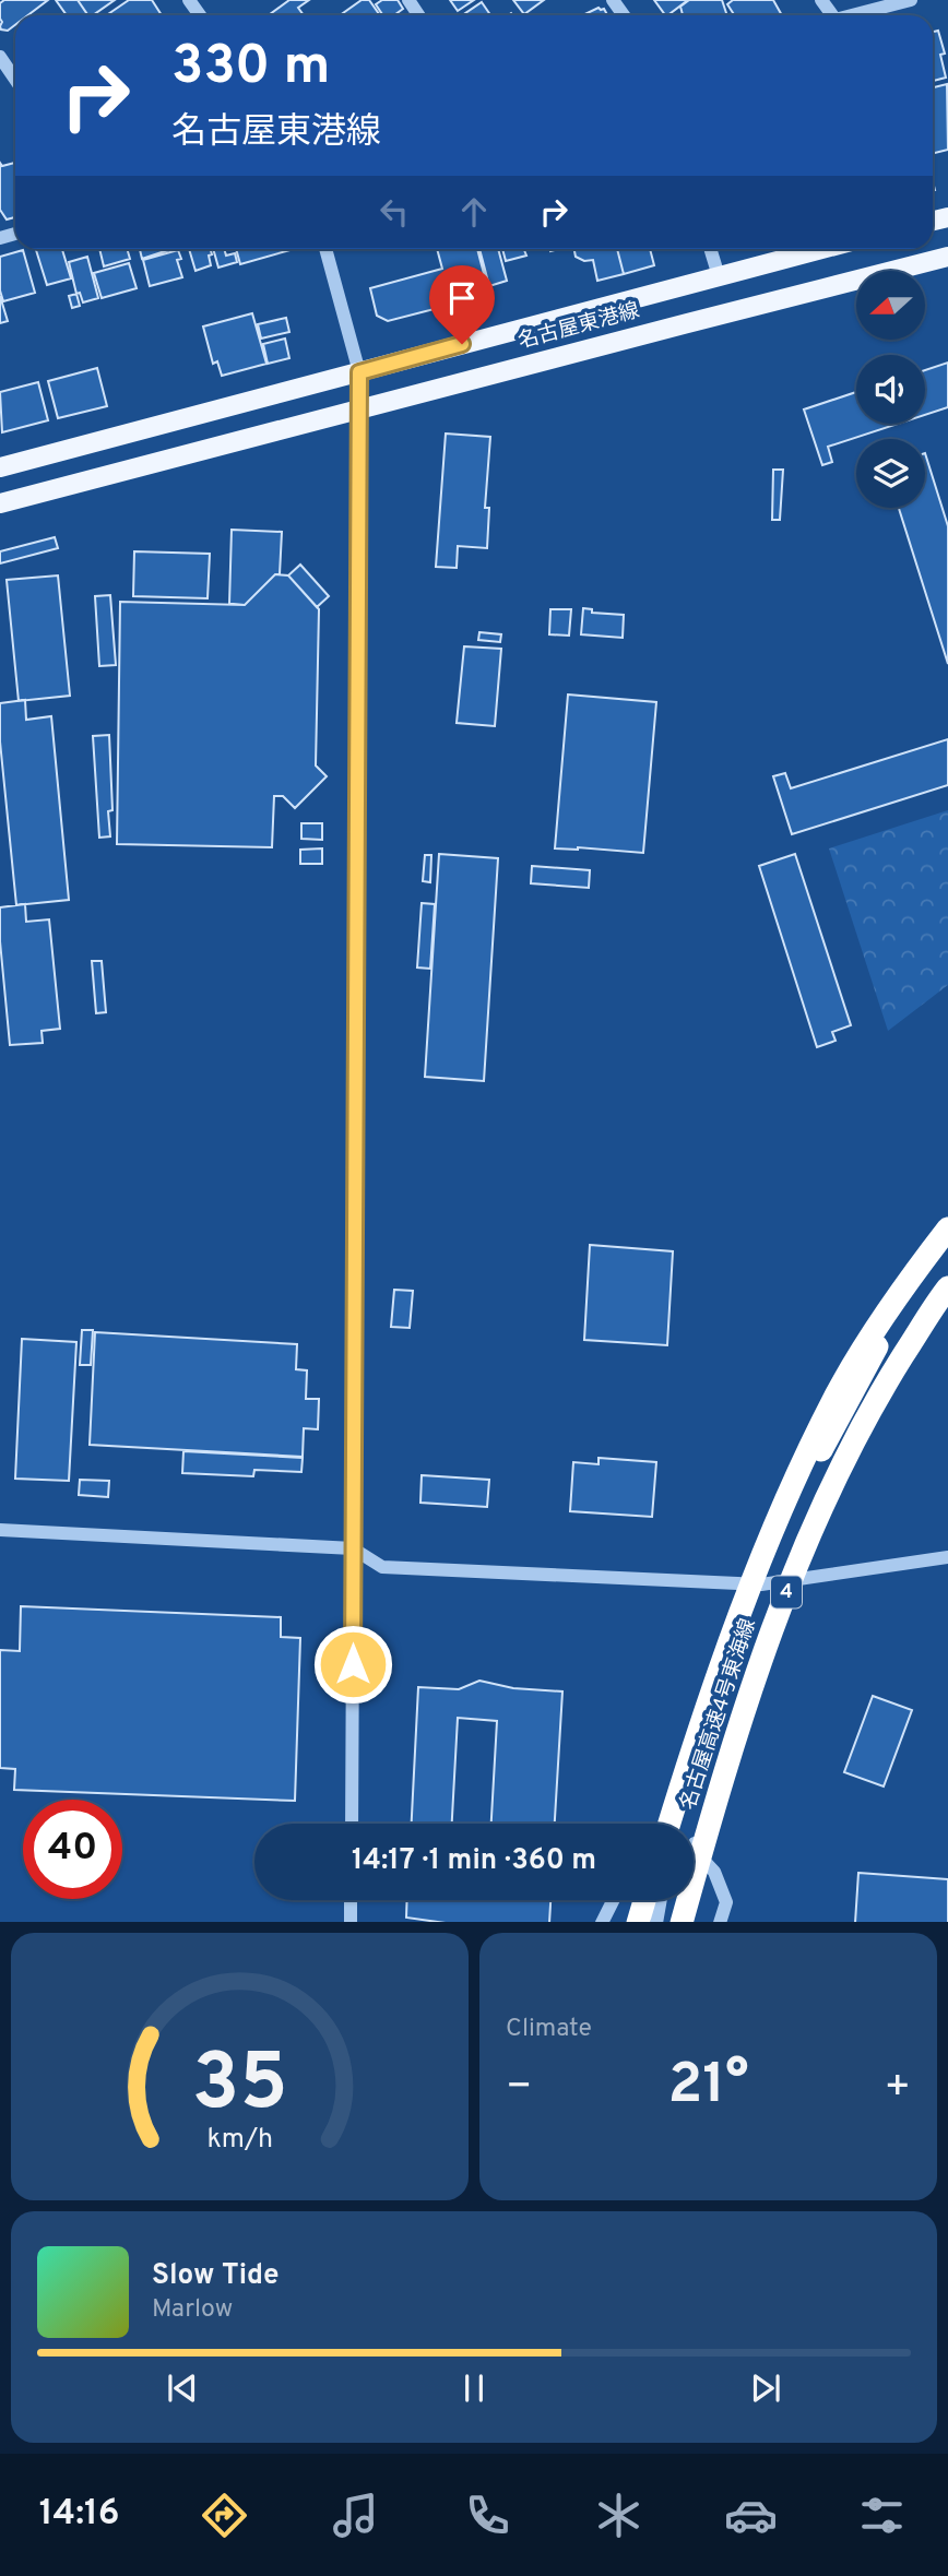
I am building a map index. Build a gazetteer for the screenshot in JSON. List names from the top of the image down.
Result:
{
  "streets": {
    "highway": ["4", "名古屋高速4号東海線"],
    "main road": ["名古屋東港線"]
  },
  "north": "left",
  "page": {
    "turn": ["330 m", "名古屋東港線"],
    "limit": "40",
    "trip": "14:17 · 1 min · 360 m",
    "tile": "Climate",
    "heat": ["−", "21°", "+"],
    "song": ["Slow Tide", "Marlow"],
    "tabs": "14:16",
    "gauge": ["35", "km/h"]
  }
}
